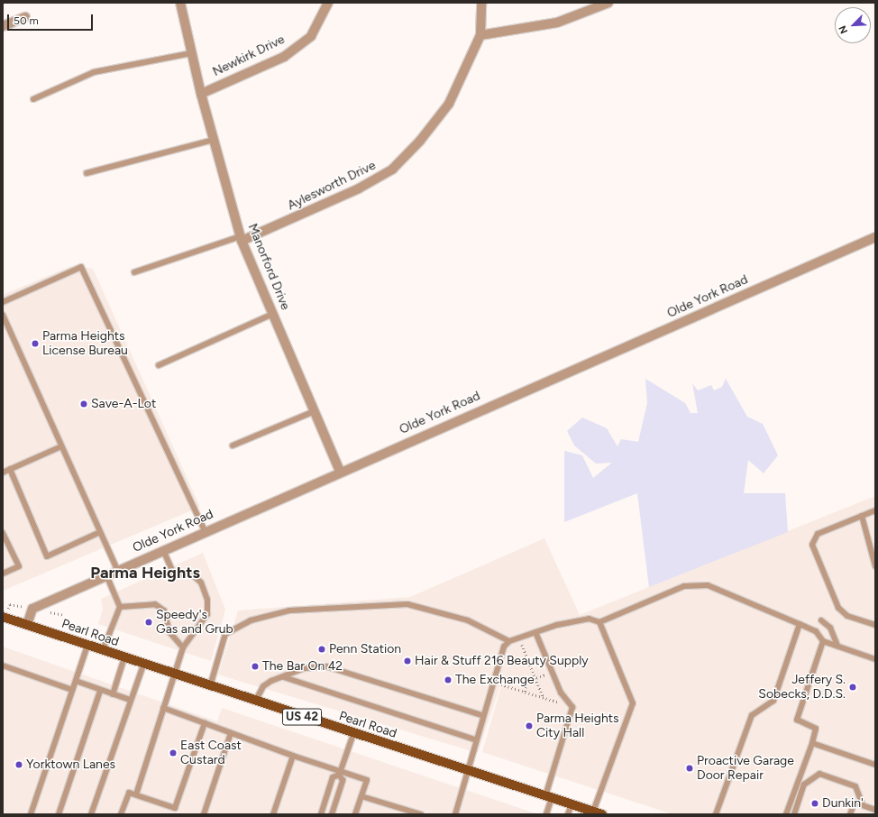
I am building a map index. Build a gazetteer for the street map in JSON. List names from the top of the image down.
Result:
{
  "streets": {
    "main road": ["Pearl Road", "US 42"],
    "street": [
      "Newkirk Drive",
      "Aylesworth Drive",
      "Manorford Drive",
      "Olde York Road"
    ]
  },
  "crossings": [
    ["Newkirk Drive", "Manorford Drive"],
    ["Aylesworth Drive", "Manorford Drive"],
    ["Manorford Drive", "Olde York Road"],
    ["Olde York Road", "Pearl Road"]
  ],
  "districts": ["Parma Heights"],
  "places": [
    "Parma Heights License Bureau",
    "Save-A-Lot",
    "Speedy's Gas and Grub",
    "Penn Station",
    "Hair & Stuff 216 Beauty Supply",
    "The Bar On 42",
    "The Exchange",
    "Jeffery S. Sobecks, D.D.S.",
    "Parma Heights City Hall",
    "East Coast Custard",
    "Yorktown Lanes",
    "Proactive Garage Door Repair",
    "Dunkin'"
  ],
  "scale_bar": "50 m",
  "north": "bottom left"
}
